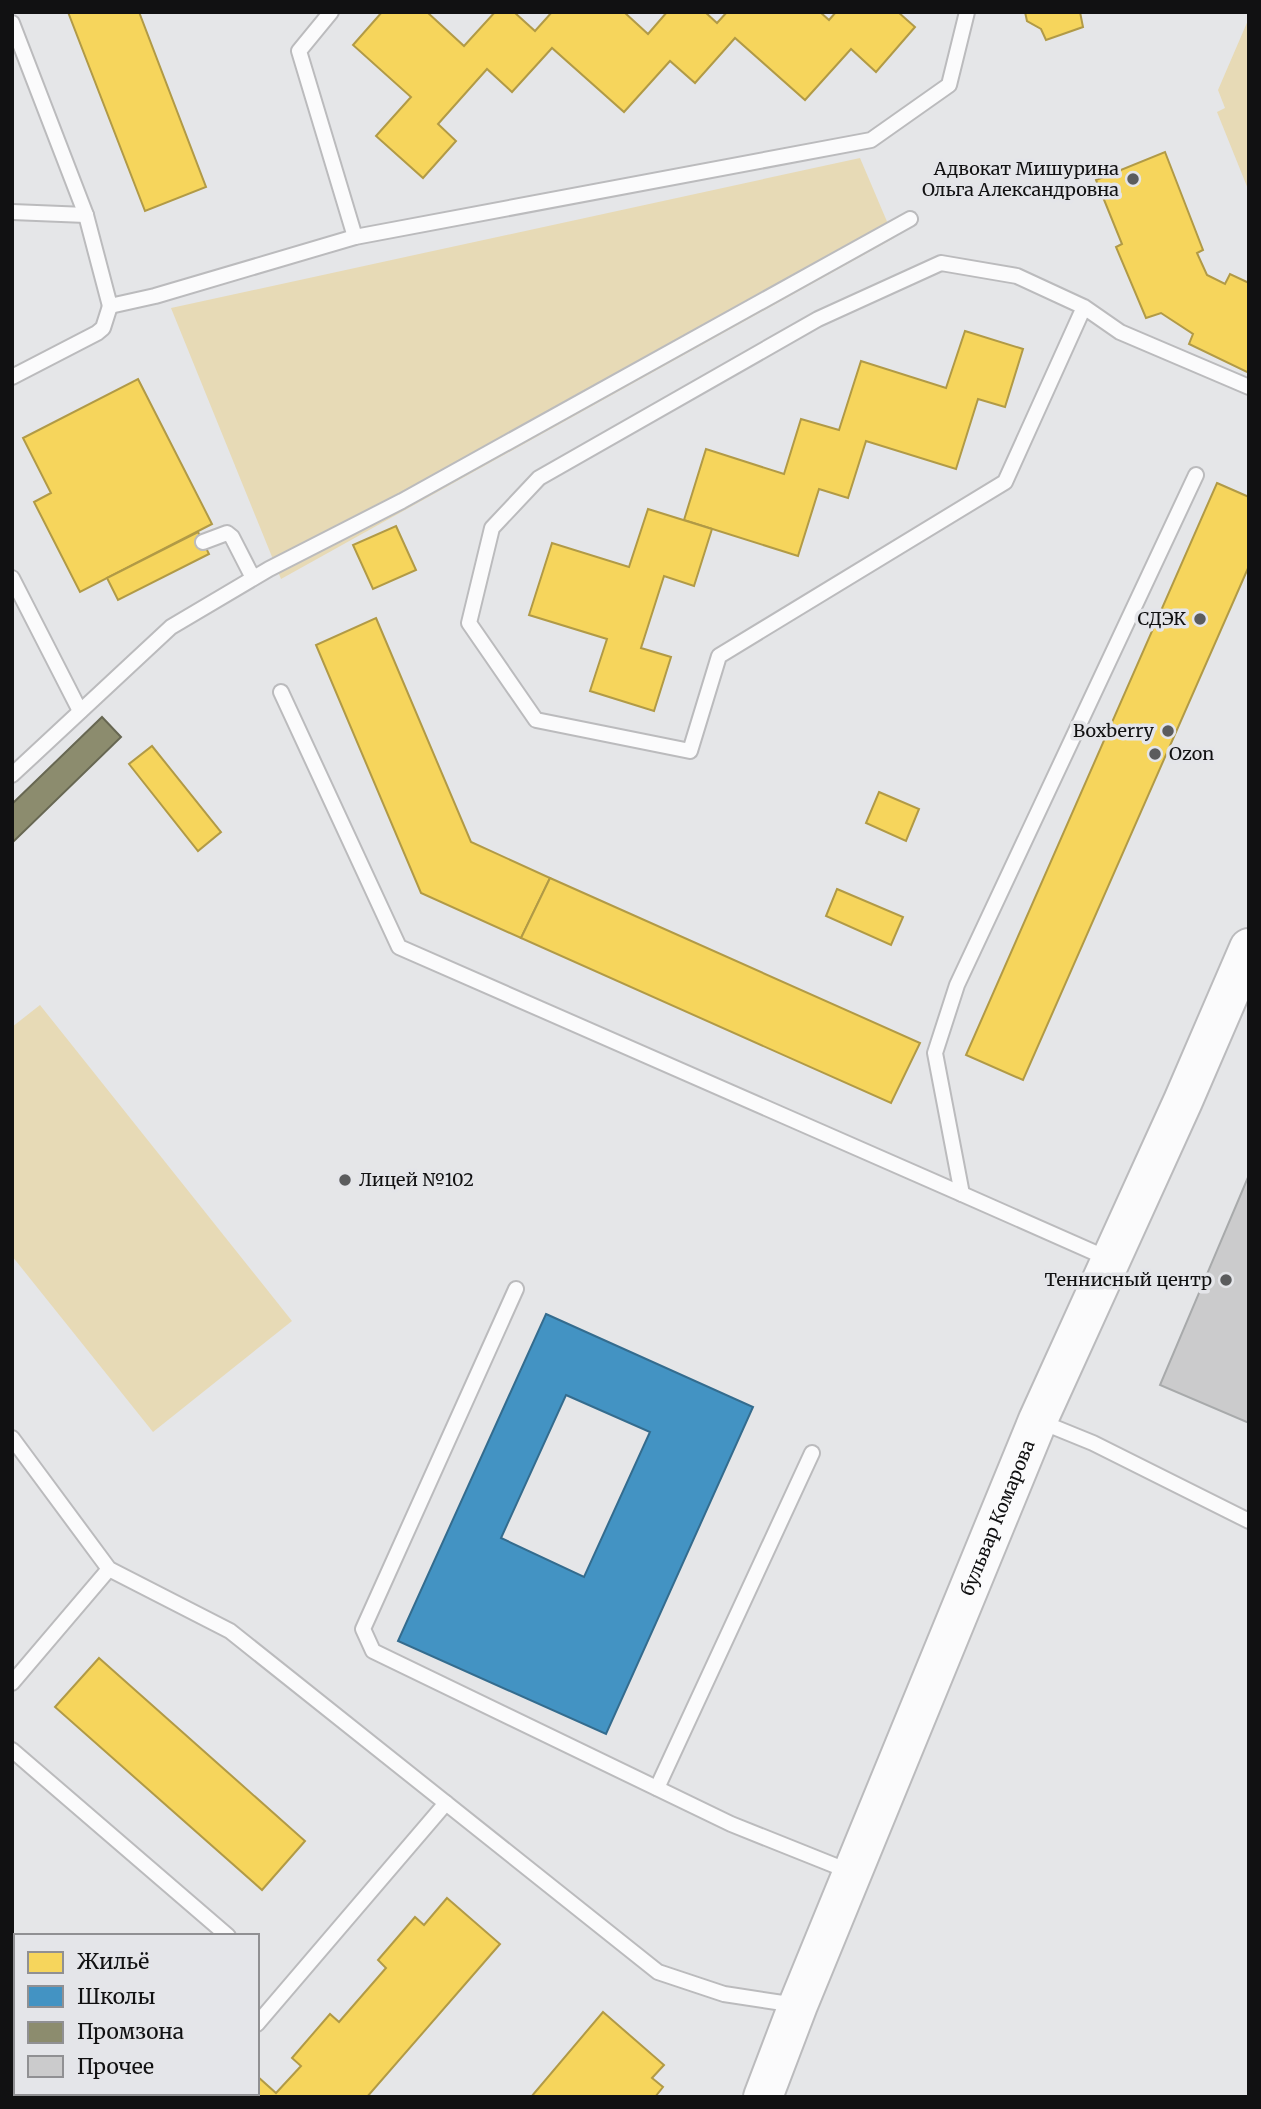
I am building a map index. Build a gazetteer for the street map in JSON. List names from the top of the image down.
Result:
{
  "streets": {
    "street": ["бульвар Комарова"]
  },
  "places": [
    "Адвокат Мишурина Ольга Александровна",
    "СДЭК",
    "Boxberry",
    "Ozon",
    "Лицей №102",
    "Теннисный центр"
  ],
  "legend": [
    "Жильё",
    "Школы",
    "Промзона",
    "Прочее"
  ]
}
